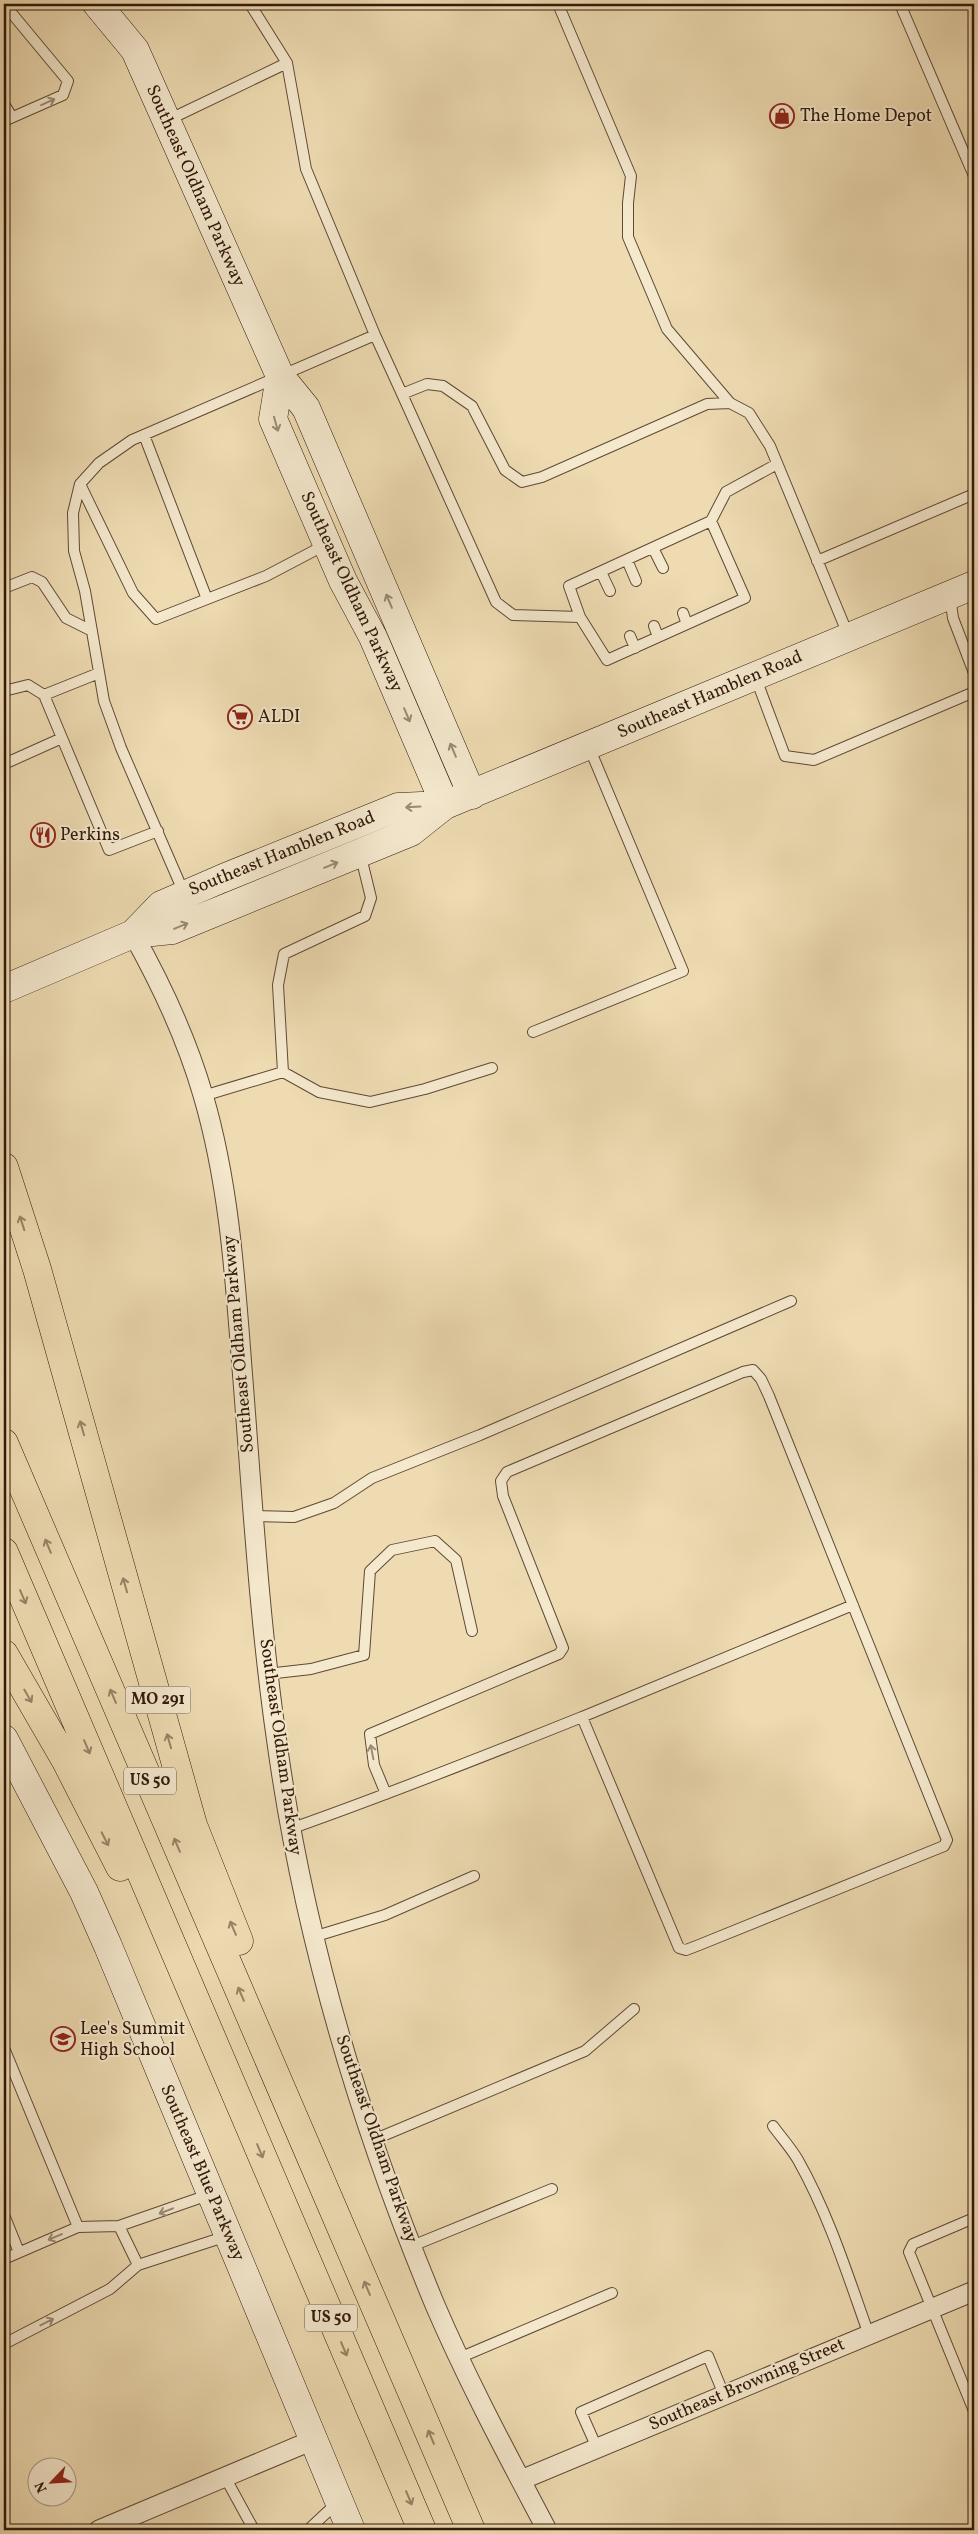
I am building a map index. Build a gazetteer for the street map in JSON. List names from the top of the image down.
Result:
{
  "streets": {
    "highway": ["MO 291", "US 50"],
    "street": [
      "Southeast Oldham Parkway",
      "Southeast Hamblen Road",
      "Southeast Blue Parkway",
      "Southeast Browning Street"
    ]
  },
  "crossings": [
    ["Southeast Oldham Parkway", "Southeast Hamblen Road"],
    ["Southeast Oldham Parkway", "Southeast Browning Street"],
    ["MO 291", "US 50"]
  ],
  "places": {
    "shop": ["The Home Depot"],
    "supermarket": ["ALDI"],
    "restaurant": ["Perkins"],
    "school or university": ["Lee's Summit High School"]
  },
  "north": "bottom left"
}
